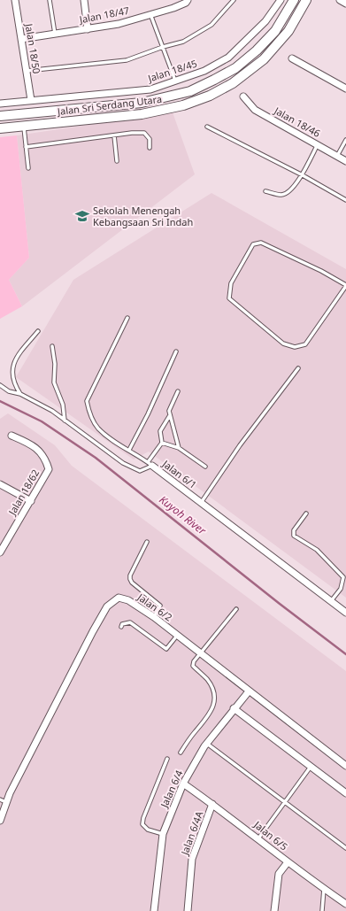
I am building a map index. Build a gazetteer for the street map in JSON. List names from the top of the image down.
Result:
{
  "streets": {
    "street": [
      "Jalan 18/47",
      "Jalan 18/50",
      "Jalan 18/45",
      "Jalan Sri Serdang Utara",
      "Jalan 18/46",
      "Jalan 6/1",
      "Jalan 18/62",
      "Jalan 6/2",
      "Jalan 6/4",
      "Jalan 6/4A",
      "Jalan 6/5"
    ]
  },
  "crossings": [
    ["Jalan 18/47", "Jalan 18/50"],
    ["Jalan 18/50", "Jalan 18/45"],
    ["Jalan 6/2", "Jalan 6/4"],
    ["Jalan 6/4", "Jalan 6/5"],
    ["Jalan 6/4A", "Jalan 6/5"]
  ],
  "water": ["Kuyoh River"],
  "places": {
    "school or university": ["Sekolah Menengah Kebangsaan Sri Indah"]
  }
}
